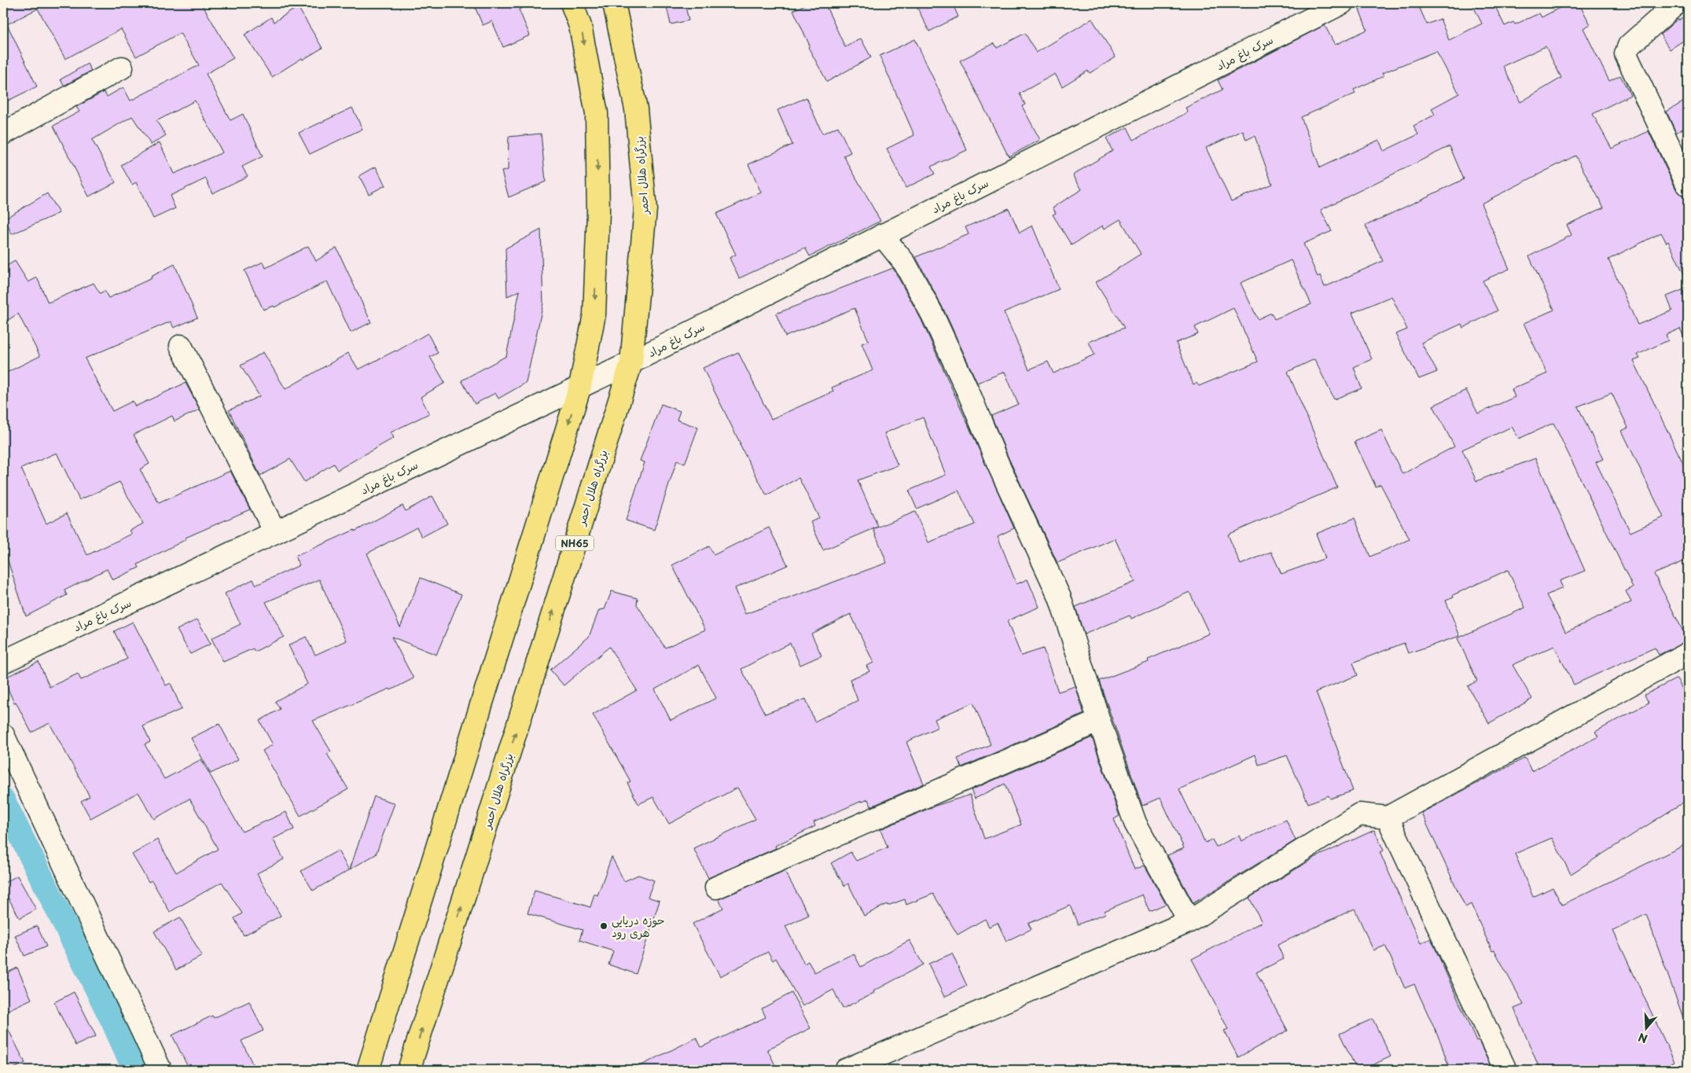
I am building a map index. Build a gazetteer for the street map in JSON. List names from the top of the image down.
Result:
{
  "streets": {
    "highway": ["بزرگراه هلال احمر", "NH65"],
    "street": ["سرک باغ مراد"]
  },
  "crossings": [
    ["سرک باغ مراد", "بزرگراه هلال احمر"]
  ],
  "places": ["حوزه دریایی هری رود"],
  "north": "bottom"
}
